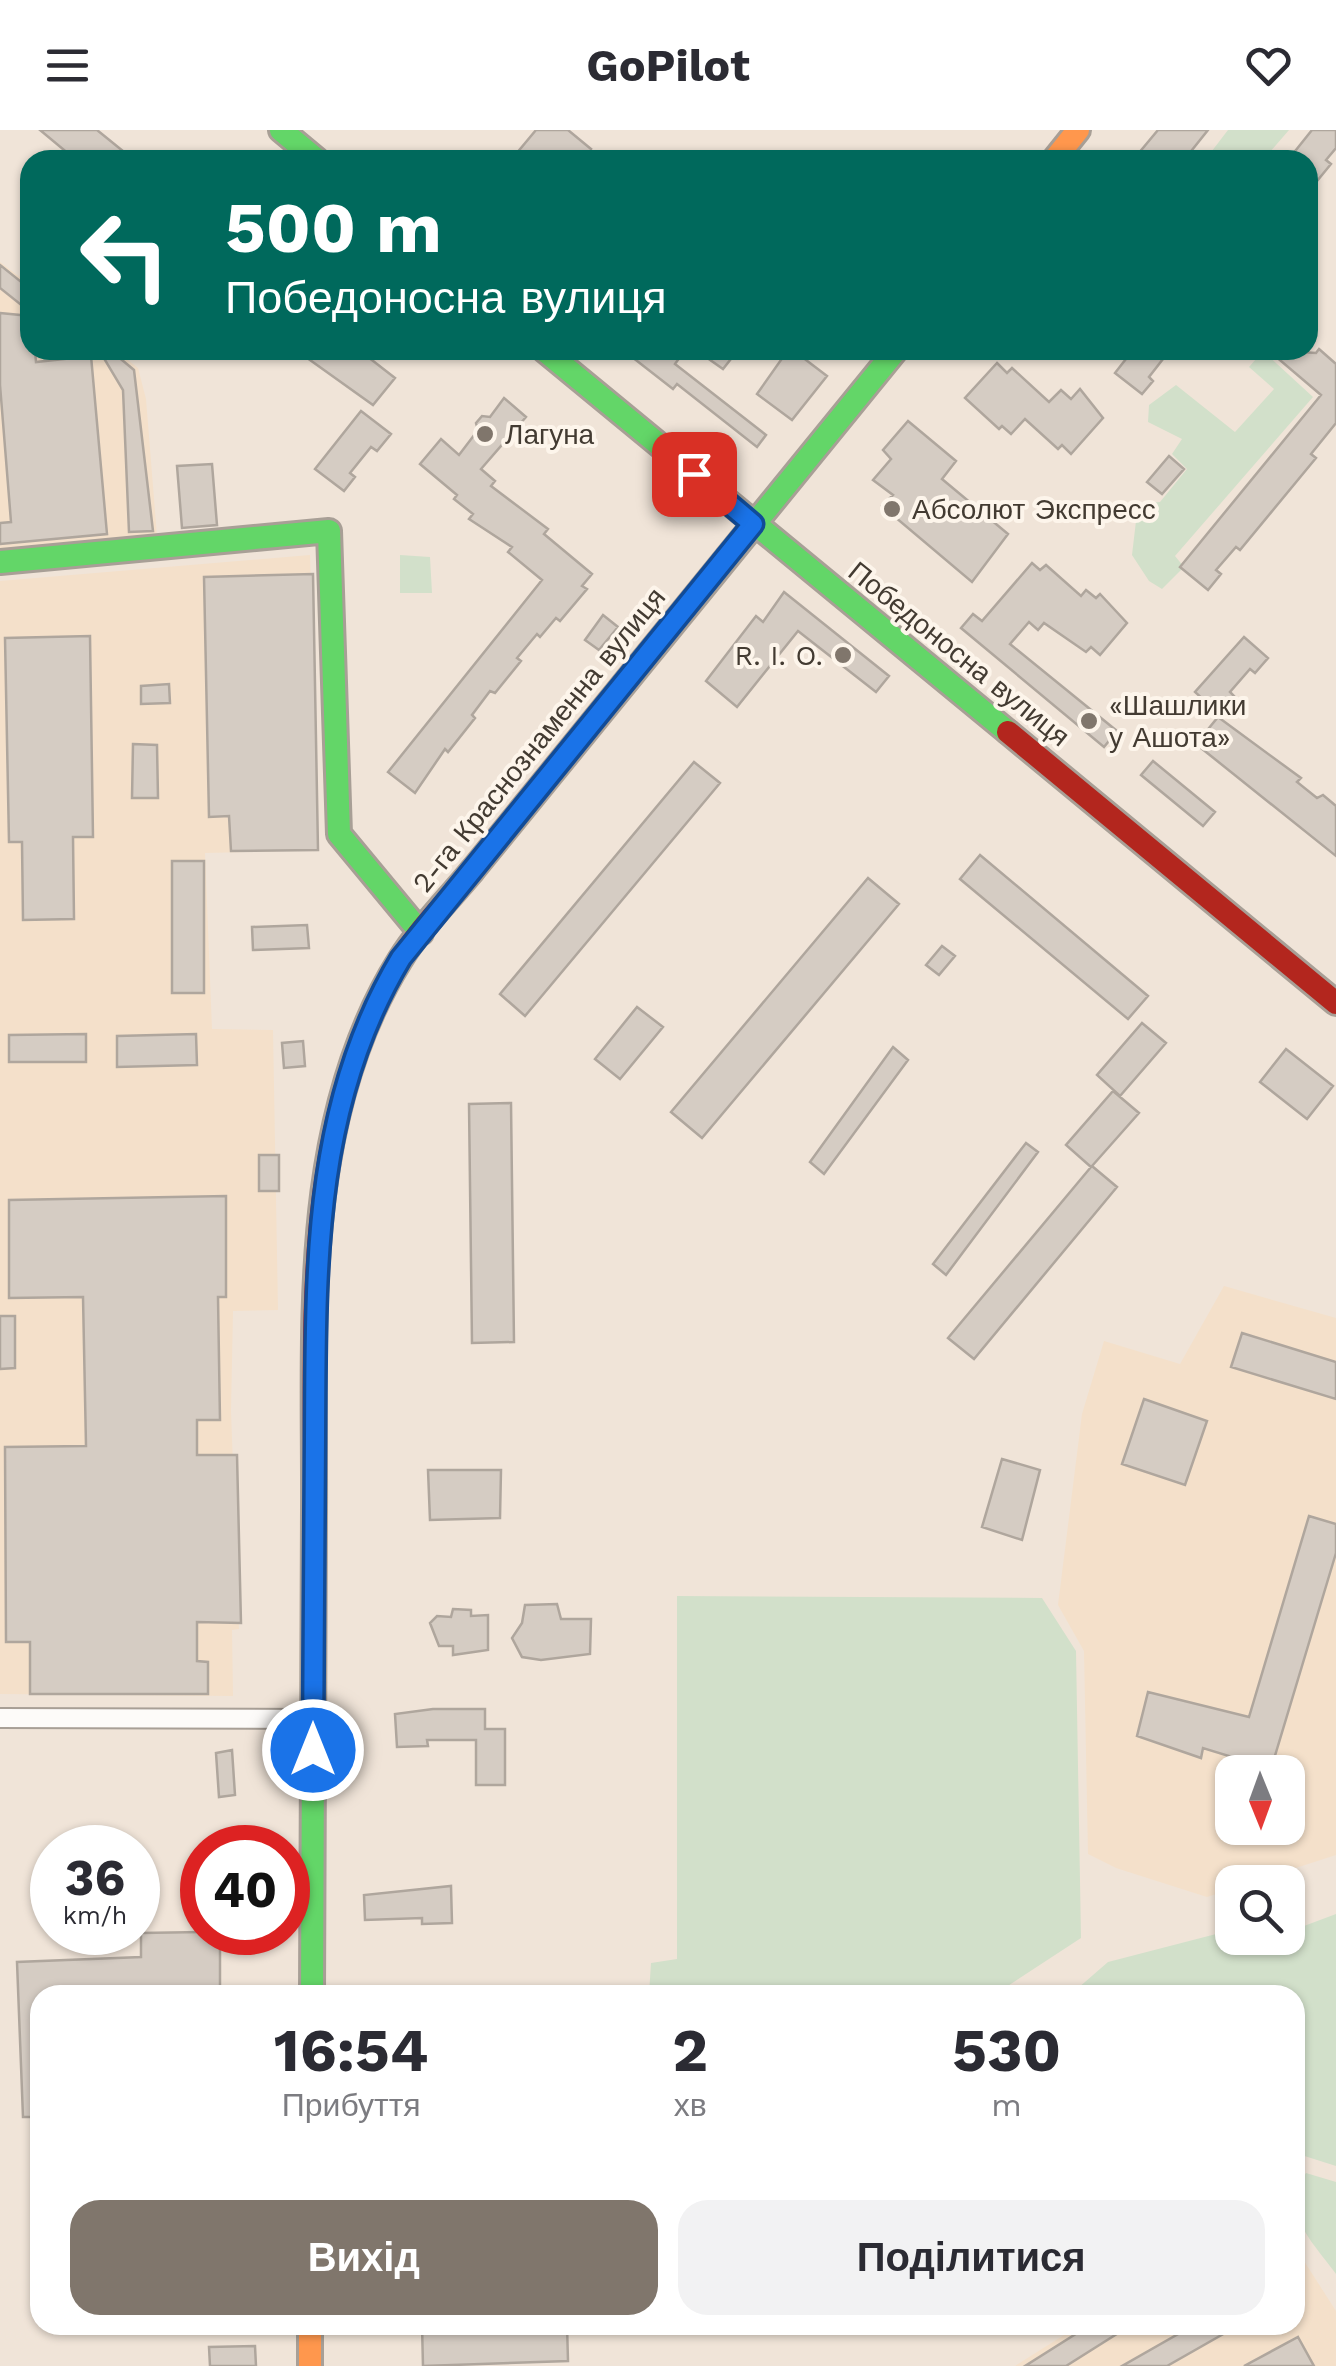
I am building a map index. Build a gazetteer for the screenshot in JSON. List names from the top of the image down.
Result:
{
  "streets": {
    "street": ["Победоносна вулиця", "2-га Краснознаменна вулиця"]
  },
  "crossings": [
    ["Победоносна вулиця", "2-га Краснознаменна вулиця"]
  ],
  "places": [
    "Лагуна",
    "Абсолют Экспресс",
    "R. I. O.",
    "«Шашлики у Ашота»"
  ],
  "north": "bottom",
  "page": {
    "header": "GoPilot",
    "turn": ["500 m", "Победоносна вулиця"],
    "speed": "36 km/h",
    "limit": "40",
    "eta": [
      "16:54",
      "Прибуття",
      "2",
      "хв",
      "530",
      "m"
    ],
    "buttons": ["Вихід", "Поділитися"]
  }
}
